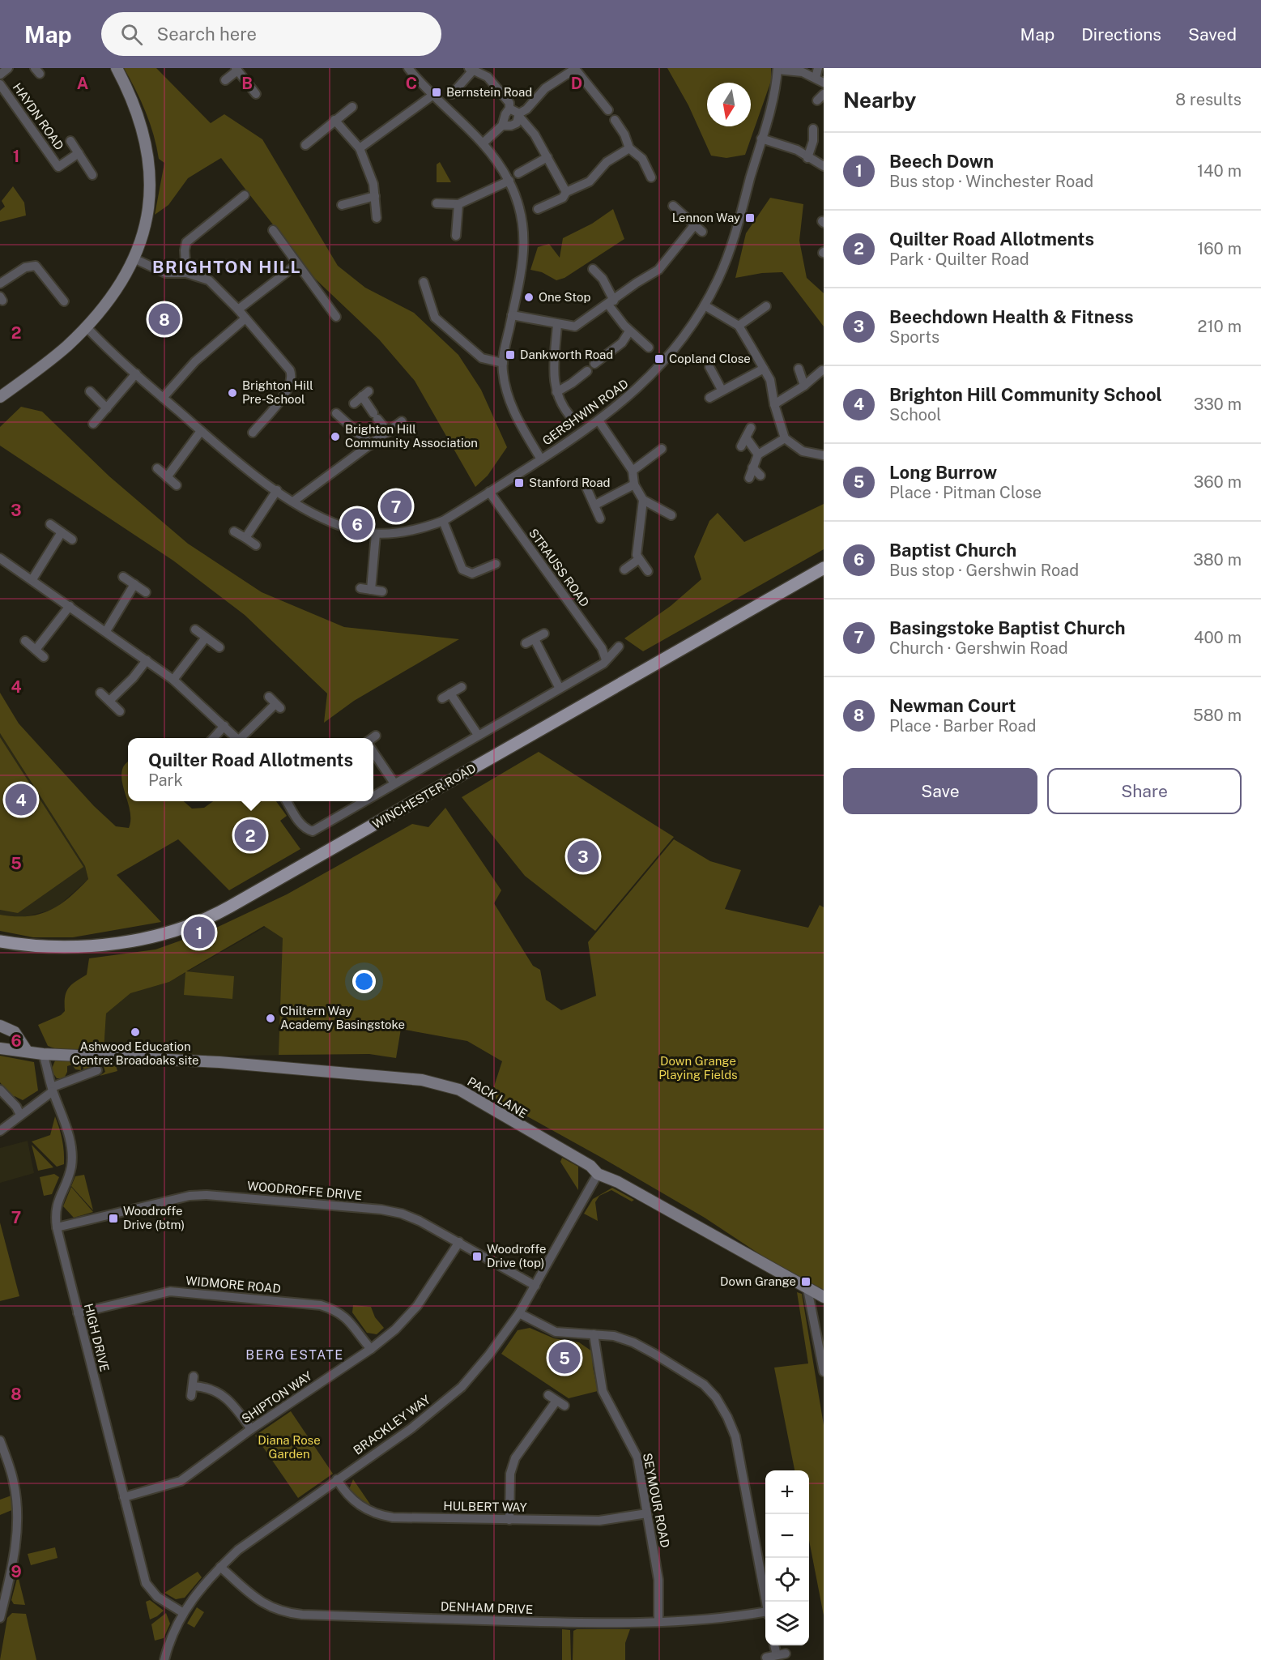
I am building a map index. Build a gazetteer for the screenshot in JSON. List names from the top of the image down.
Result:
{
  "streets": {
    "main road": ["WINCHESTER ROAD"],
    "street": [
      "HAYDN ROAD",
      "GERSHWIN ROAD",
      "STRAUSS ROAD",
      "PACK LANE",
      "WOODROFFE DRIVE",
      "WIDMORE ROAD",
      "HIGH DRIVE",
      "SHIPTON WAY",
      "BRACKLEY WAY",
      "SEYMOUR ROAD",
      "HULBERT WAY",
      "DENHAM DRIVE"
    ]
  },
  "crossings": [
    ["GERSHWIN ROAD", "STRAUSS ROAD"],
    ["PACK LANE", "HIGH DRIVE"],
    ["PACK LANE", "BRACKLEY WAY"],
    ["WOODROFFE DRIVE", "HIGH DRIVE"],
    ["WOODROFFE DRIVE", "SHIPTON WAY"],
    ["WOODROFFE DRIVE", "BRACKLEY WAY"],
    ["WIDMORE ROAD", "HIGH DRIVE"],
    ["WIDMORE ROAD", "SHIPTON WAY"],
    ["HIGH DRIVE", "SHIPTON WAY"],
    ["HIGH DRIVE", "BRACKLEY WAY"],
    ["BRACKLEY WAY", "HULBERT WAY"],
    ["BRACKLEY WAY", "DENHAM DRIVE"],
    ["SEYMOUR ROAD", "HULBERT WAY"],
    ["SEYMOUR ROAD", "DENHAM DRIVE"]
  ],
  "districts": ["BRIGHTON HILL", "BERG ESTATE"],
  "parks": ["Down Grange Playing Fields", "Diana Rose Garden"],
  "places": {
    "transit": [
      "Bernstein Road",
      "Lennon Way",
      "Dankworth Road",
      "Copland Close",
      "Stanford Road",
      "Woodroffe Drive (btm)",
      "Woodroffe Drive (top)",
      "Down Grange"
    ],
    "other": [
      "One Stop",
      "Brighton Hill Pre-School",
      "Brighton Hill Community Association",
      "Chiltern Way Academy Basingstoke",
      "Ashwood Education Centre: Broadoaks site"
    ]
  },
  "north": "bottom",
  "page": {
    "header": "Map",
    "search": "Search here",
    "nav": ["Map", "Directions", "Saved"],
    "heading": ["Nearby", "8 results"],
    "list": [
      {
        "mark": "1",
        "name": "Beech Down",
        "note": "Bus stop · Winchester Road",
        "value": "140 m"
      },
      {
        "mark": "2",
        "name": "Quilter Road Allotments",
        "note": "Park · Quilter Road",
        "value": "160 m"
      },
      {
        "mark": "3",
        "name": "Beechdown Health & Fitness",
        "note": "Sports",
        "value": "210 m"
      },
      {
        "mark": "4",
        "name": "Brighton Hill Community School",
        "note": "School",
        "value": "330 m"
      },
      {
        "mark": "5",
        "name": "Long Burrow",
        "note": "Place · Pitman Close",
        "value": "360 m"
      },
      {
        "mark": "6",
        "name": "Baptist Church",
        "note": "Bus stop · Gershwin Road",
        "value": "380 m"
      },
      {
        "mark": "7",
        "name": "Basingstoke Baptist Church",
        "note": "Church · Gershwin Road",
        "value": "400 m"
      },
      {
        "mark": "8",
        "name": "Newman Court",
        "note": "Place · Barber Road",
        "value": "580 m"
      }
    ],
    "pins": [
      "8",
      "7",
      "6",
      "4",
      "2",
      "3",
      "1",
      "5"
    ],
    "popup": ["Quilter Road Allotments", "Park"],
    "buttons": ["Save", "Share"],
    "map_buttons": ["+", "−"]
  },
  "grid": {
    "columns": [
      "A",
      "B",
      "C",
      "D"
    ],
    "rows": [
      "1",
      "2",
      "3",
      "4",
      "5",
      "6",
      "7",
      "8",
      "9"
    ]
  }
}
